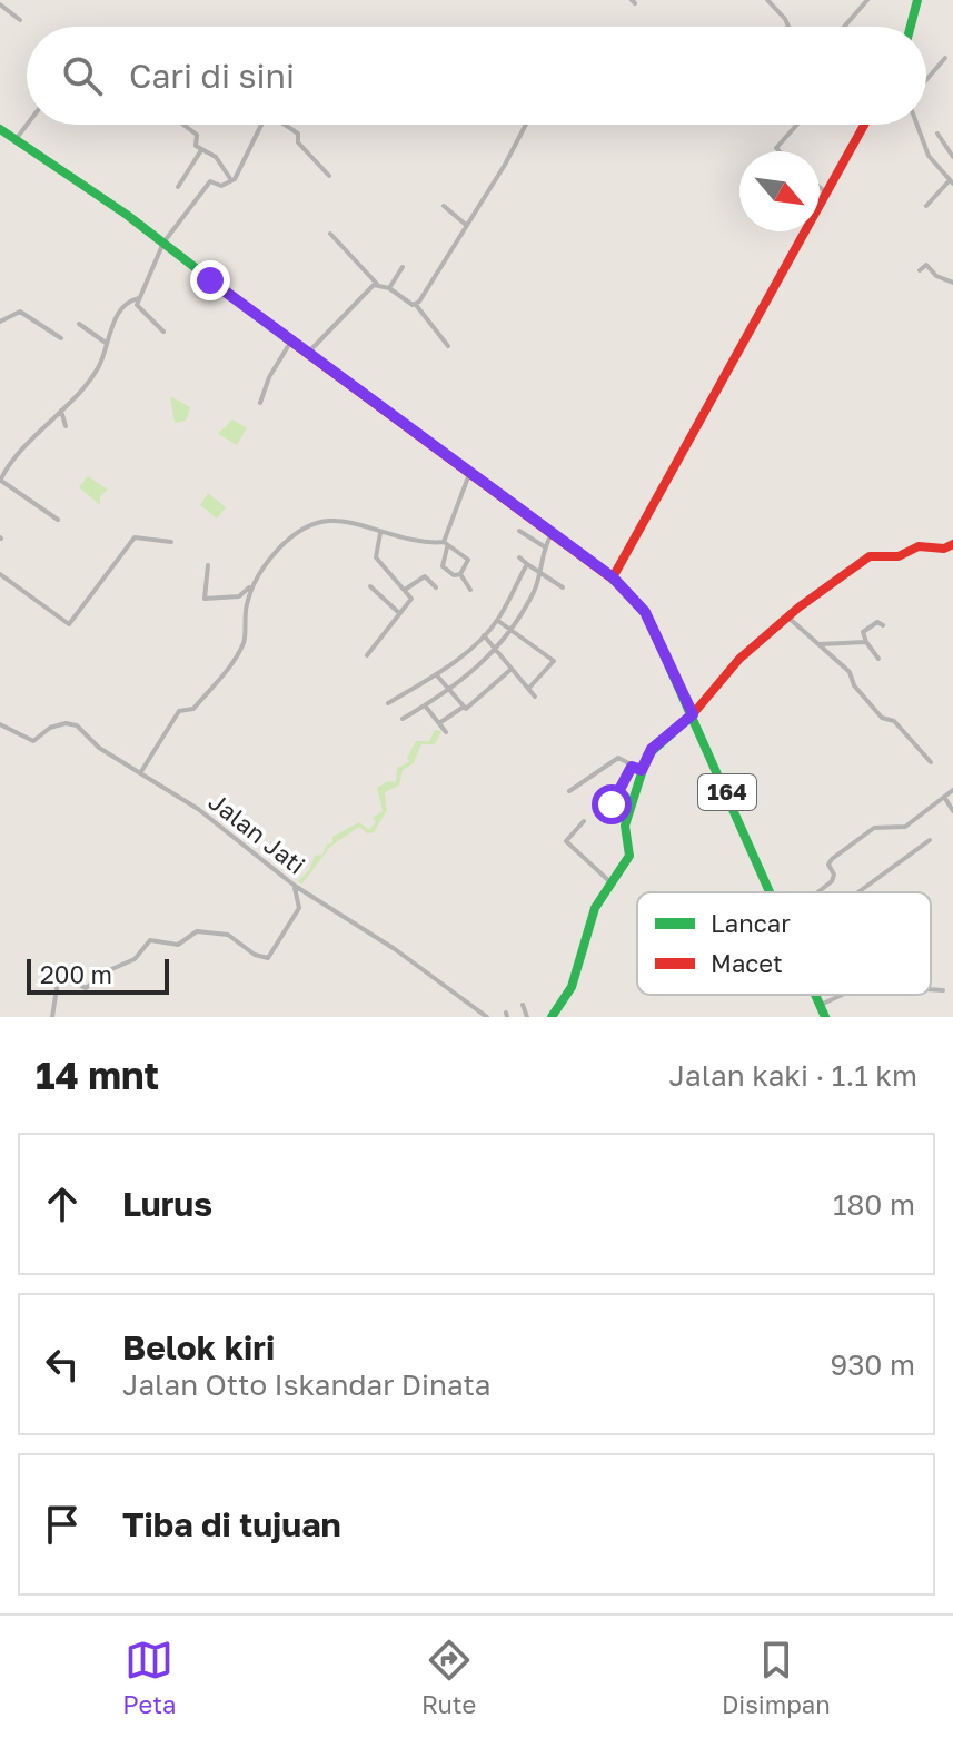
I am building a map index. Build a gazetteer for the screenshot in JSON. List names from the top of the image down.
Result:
{
  "streets": {
    "street": ["164", "Jalan Jati"]
  },
  "legend": ["Lancar", "Macet"],
  "scale_bar": "200 m",
  "north": "bottom right",
  "page": {
    "search": "Cari di sini",
    "scale": "200 m",
    "heading": ["14 mnt", "Jalan kaki · 1.1 km"],
    "list": [
      ["Lurus", "180 m"],
      ["Belok kiri", "Jalan Otto Iskandar Dinata", "930 m"],
      "Tiba di tujuan"
    ],
    "nav": ["Peta", "Rute", "Disimpan"]
  }
}
